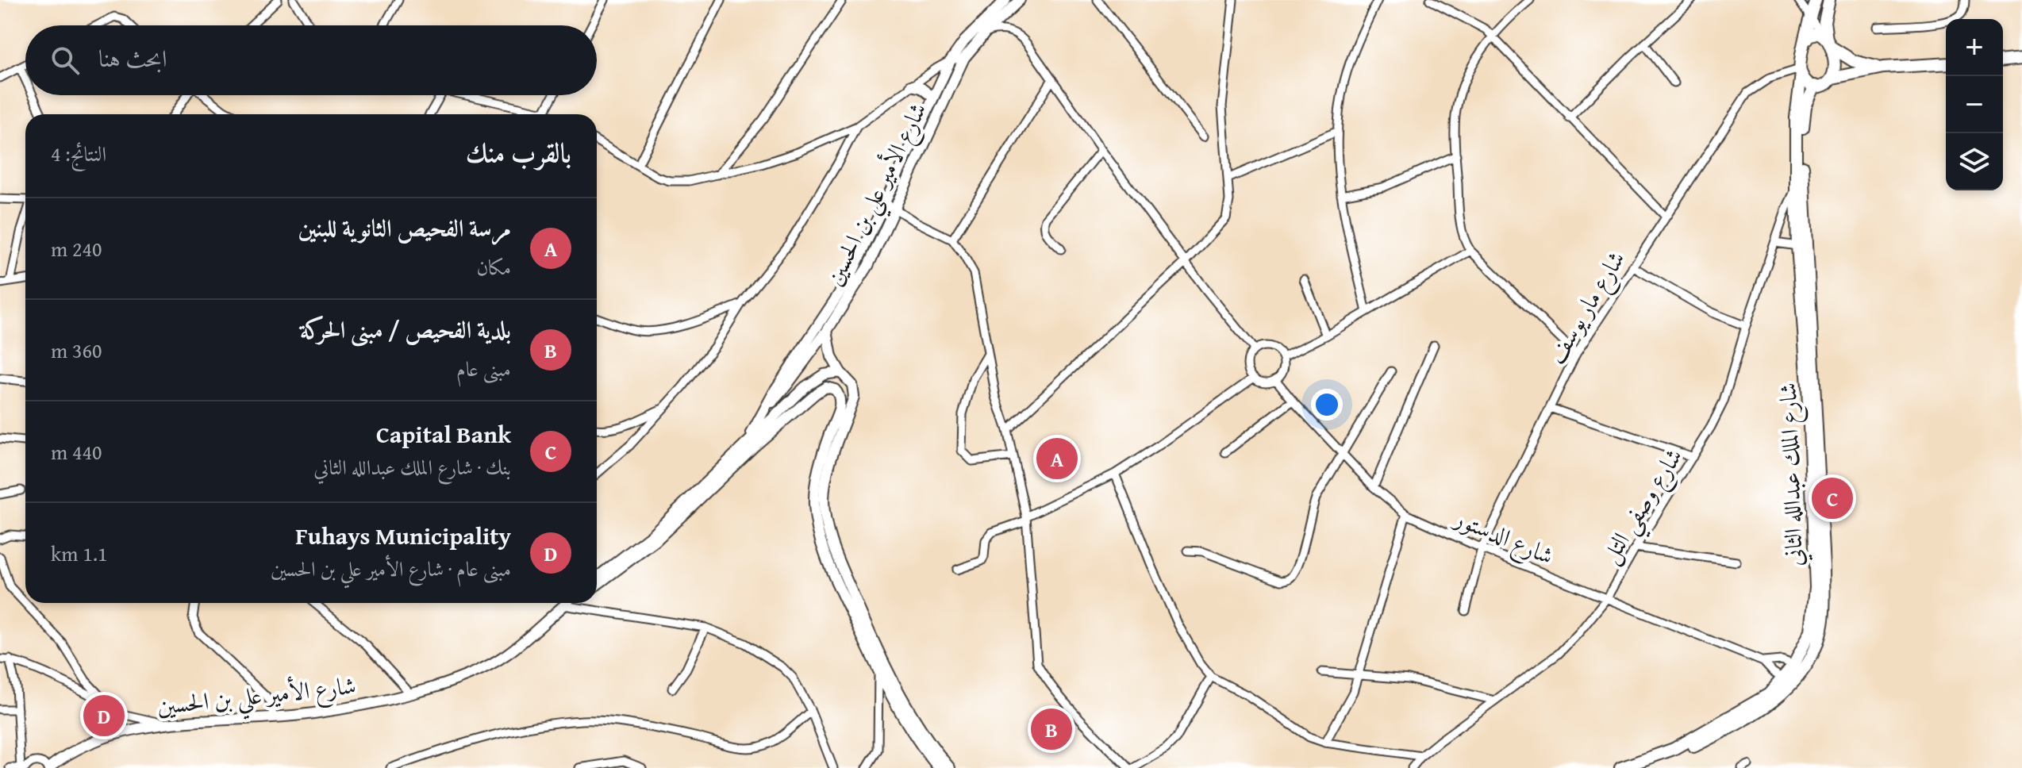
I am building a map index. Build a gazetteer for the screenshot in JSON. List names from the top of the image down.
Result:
{
  "streets": {
    "main road": ["شارع الملك عبدالله الثاني"],
    "street": [
      "شارع الأمير علي بن الحسين",
      "شارع مار يوسف",
      "شارع وصفي التل",
      "شارع الدستور"
    ]
  },
  "crossings": [
    ["شارع مار يوسف", "شارع الملك عبدالله الثاني"],
    ["شارع مار يوسف", "شارع الدستور"],
    ["شارع الملك عبدالله الثاني", "شارع وصفي التل"],
    ["شارع الملك عبدالله الثاني", "شارع الدستور"],
    ["شارع وصفي التل", "شارع الدستور"]
  ],
  "page": {
    "map_buttons": ["+", "−"],
    "search": "ابحث هنا",
    "heading": ["بالقرب منك", "النتائج: 4"],
    "list": [
      {
        "mark": "A",
        "name": "مرسة الفحيص الثانوية للبنين",
        "note": "مكان",
        "value": "240 m"
      },
      {
        "mark": "B",
        "name": "بلدية الفحيص / مبنى الحركة",
        "note": "مبنى عام",
        "value": "360 m"
      },
      {
        "mark": "C",
        "name": "Capital Bank",
        "note": "بنك · شارع الملك عبدالله الثاني",
        "value": "440 m"
      },
      {
        "mark": "D",
        "name": "Fuhays Municipality",
        "note": "مبنى عام · شارع الأمير علي بن الحسين",
        "value": "1.1 km"
      }
    ],
    "pins": [
      "A",
      "C",
      "D",
      "B"
    ]
  }
}
